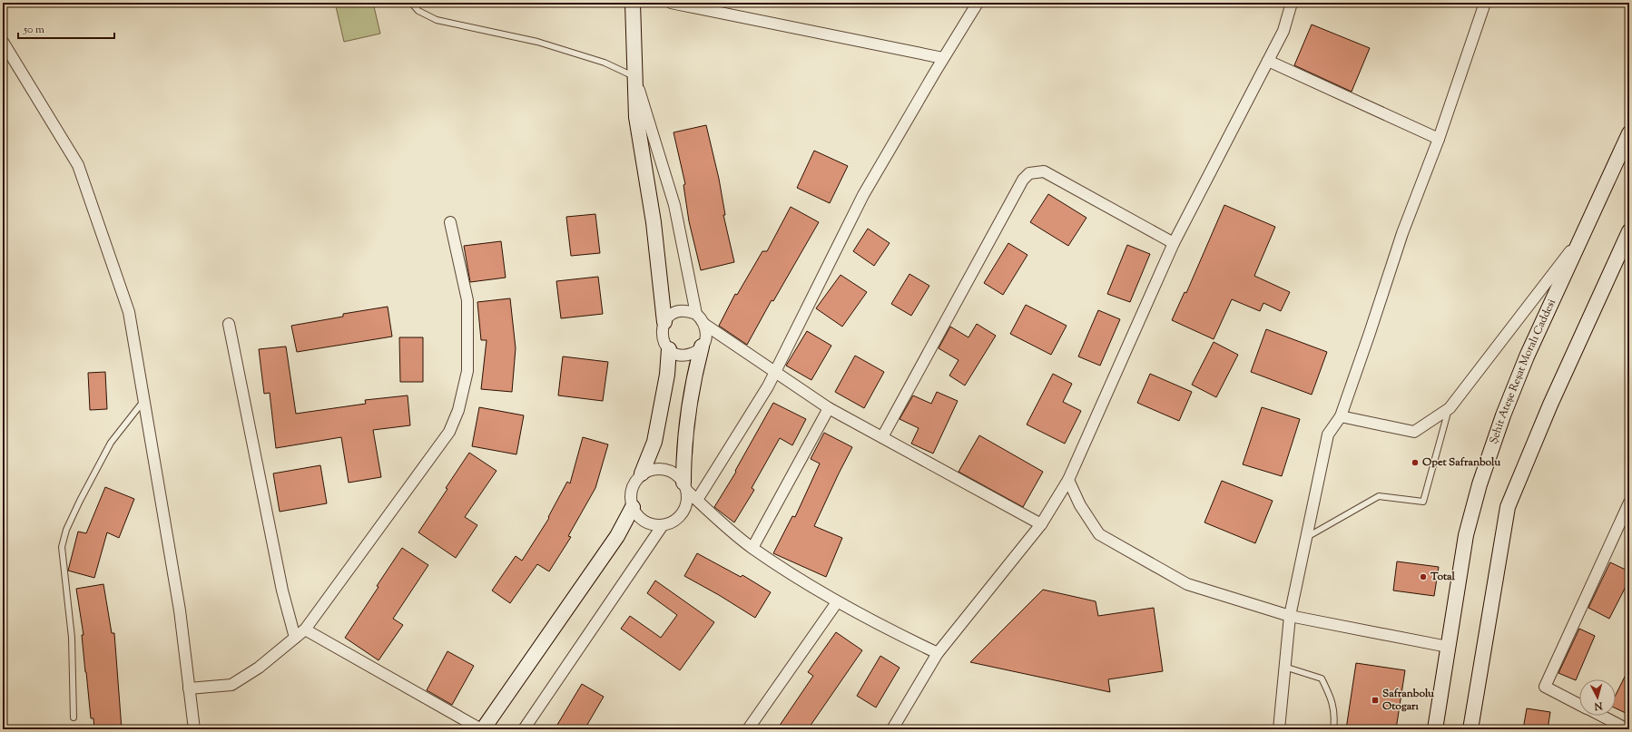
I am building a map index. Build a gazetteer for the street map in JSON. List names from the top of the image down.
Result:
{
  "streets": {
    "main road": ["Şehit Ateşe Reşat Moralı Caddesi"]
  },
  "places": {
    "other": ["Opet Safranbolu", "Total"],
    "transit": ["Safranbolu Otogarı"]
  },
  "scale_bar": "50 m",
  "north": "bottom"
}
